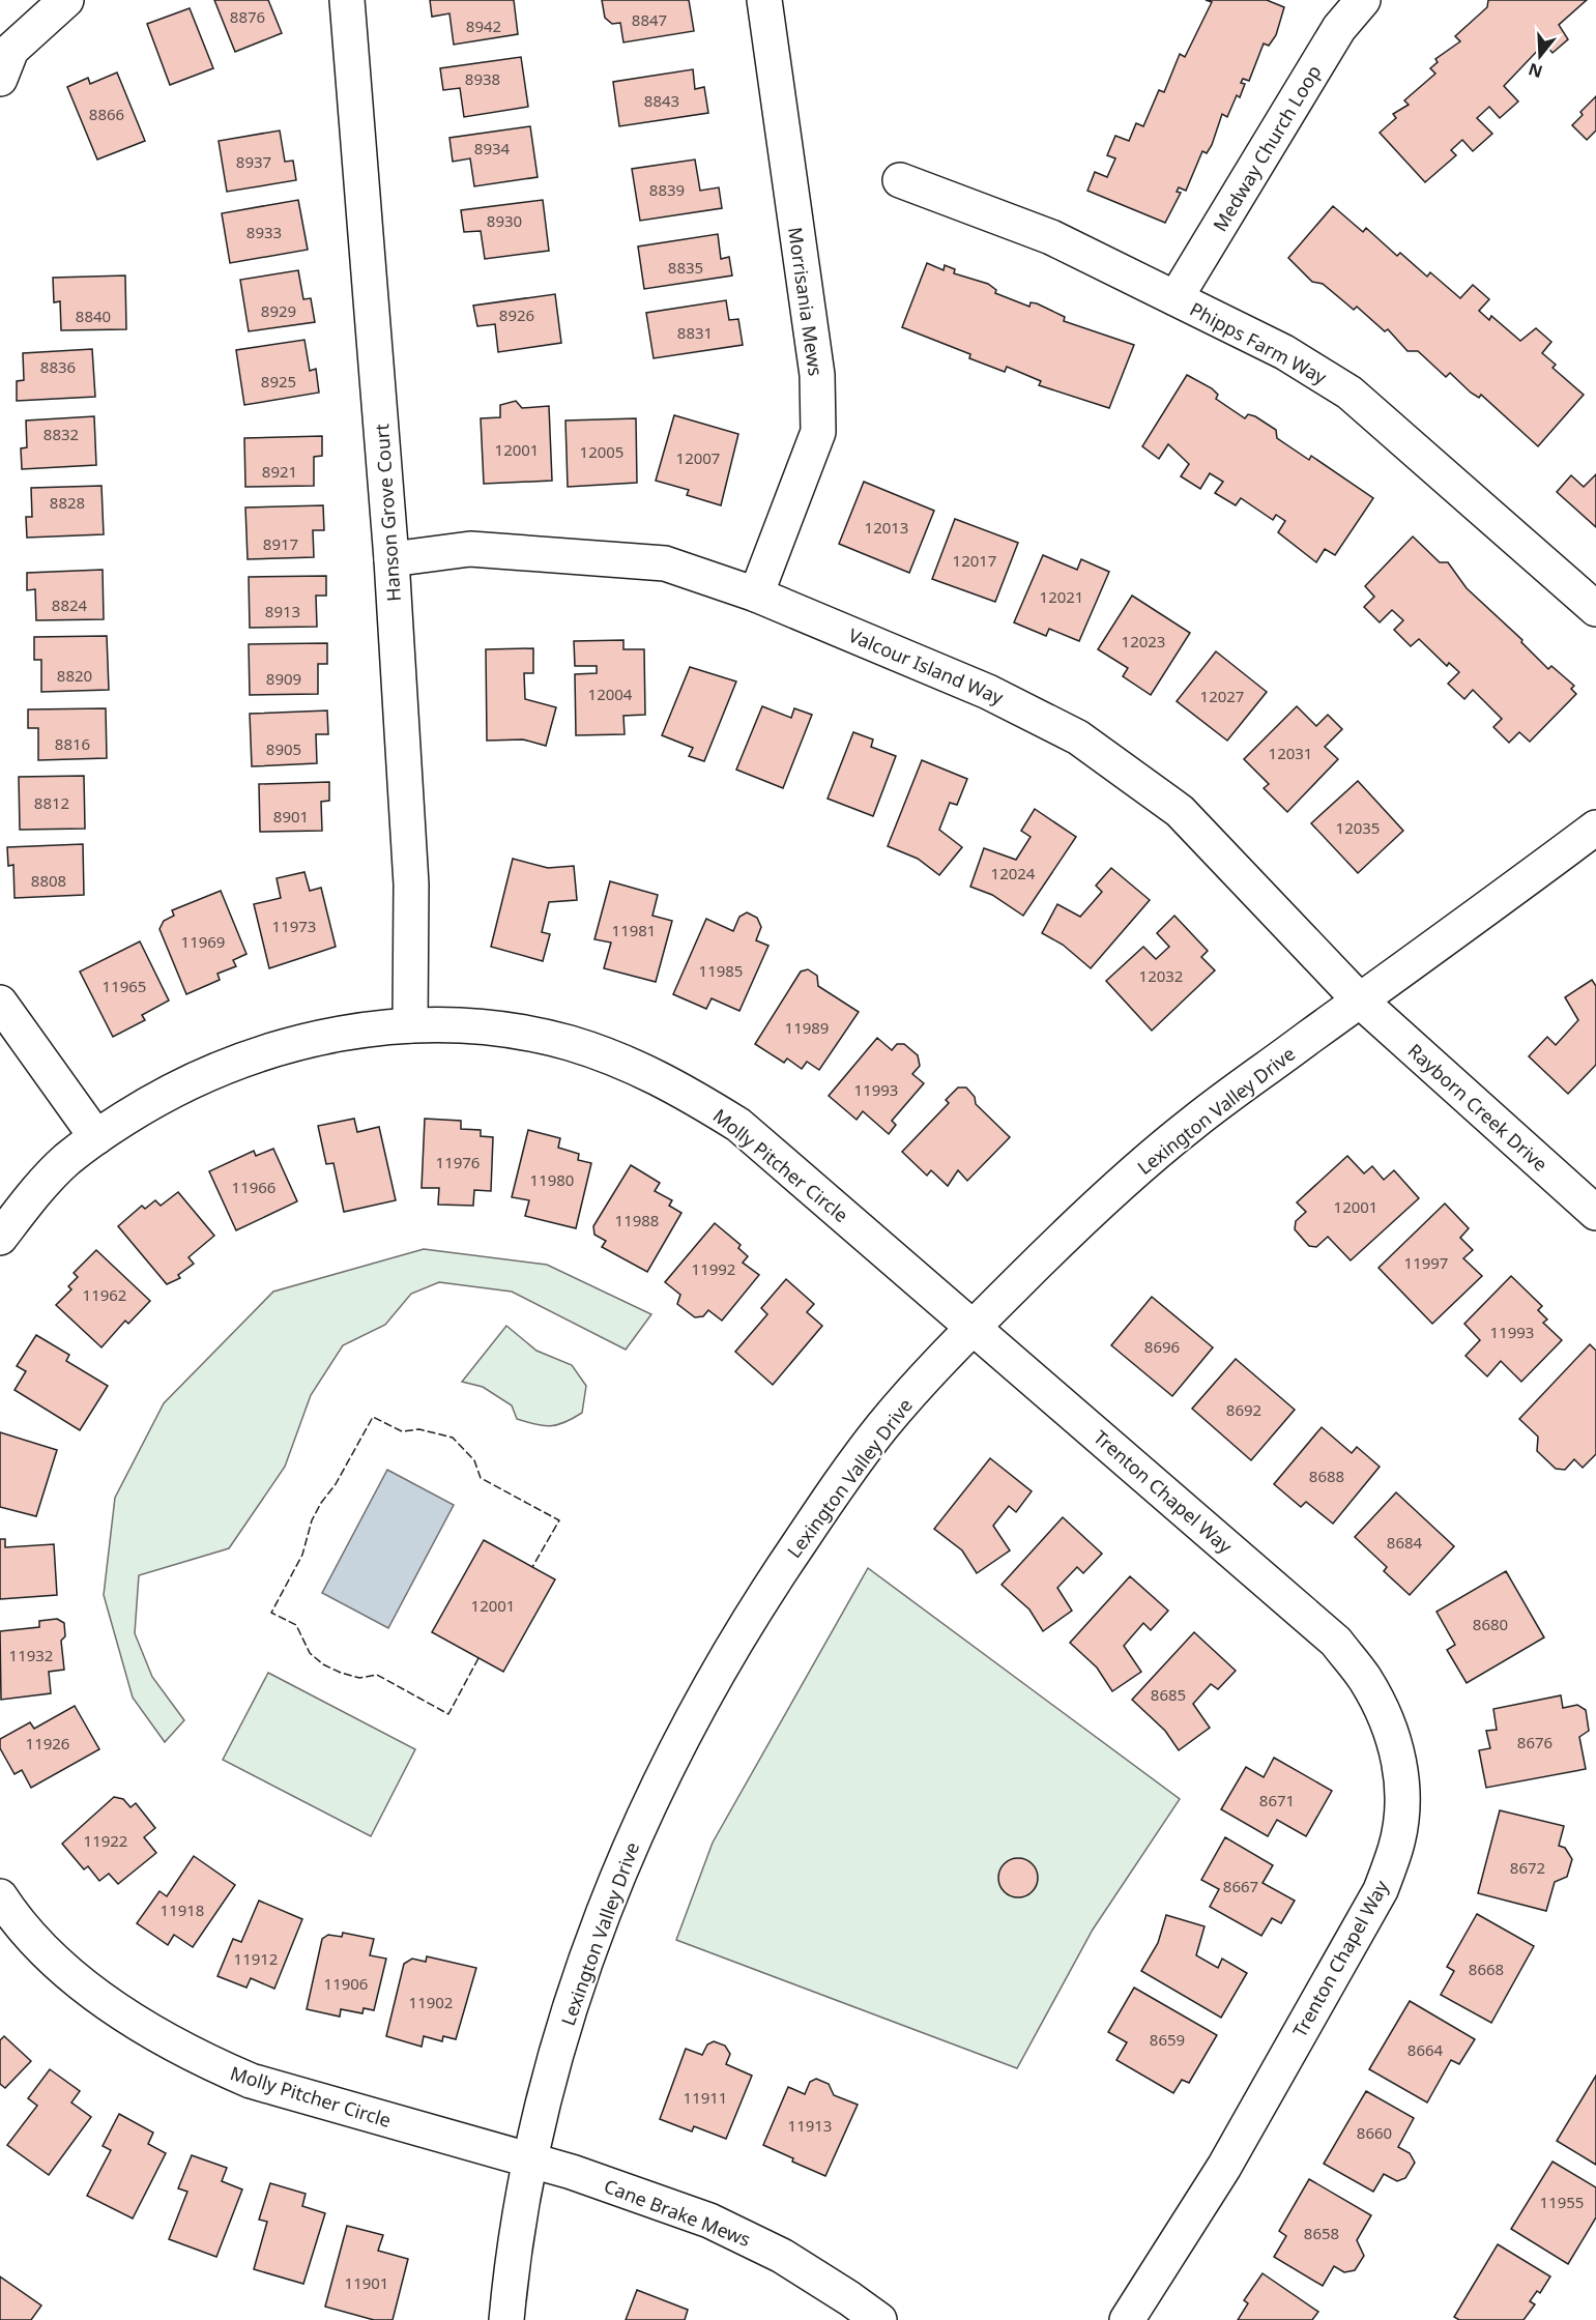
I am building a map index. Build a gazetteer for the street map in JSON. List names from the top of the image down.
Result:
{
  "streets": {
    "street": [
      "Medway Church Loop",
      "Morrisania Mews",
      "Phipps Farm Way",
      "Hanson Grove Court",
      "Valcour Island Way",
      "Rayborn Creek Drive",
      "Lexington Valley Drive",
      "Molly Pitcher Circle",
      "Trenton Chapel Way",
      "Cane Brake Mews"
    ]
  },
  "crossings": [
    ["Medway Church Loop", "Phipps Farm Way"],
    ["Morrisania Mews", "Valcour Island Way"],
    ["Hanson Grove Court", "Valcour Island Way"],
    ["Hanson Grove Court", "Molly Pitcher Circle"],
    ["Valcour Island Way", "Rayborn Creek Drive"],
    ["Valcour Island Way", "Lexington Valley Drive"],
    ["Rayborn Creek Drive", "Lexington Valley Drive"],
    ["Lexington Valley Drive", "Molly Pitcher Circle"],
    ["Lexington Valley Drive", "Trenton Chapel Way"],
    ["Lexington Valley Drive", "Cane Brake Mews"],
    ["Molly Pitcher Circle", "Trenton Chapel Way"],
    ["Molly Pitcher Circle", "Cane Brake Mews"]
  ],
  "house_numbers": [
    "8876",
    "8847",
    "8942",
    "8938",
    "8843",
    "8866",
    "8934",
    "8937",
    "8839",
    "8930",
    "8933",
    "8835",
    "8929",
    "8926",
    "8840",
    "8831",
    "8836",
    "8925",
    "8832",
    "12001",
    "12005",
    "12007",
    "8921",
    "8828",
    "12013",
    "8917",
    "12017",
    "12021",
    "8824",
    "8913",
    "12023",
    "8820",
    "8909",
    "12004",
    "12027",
    "8816",
    "8905",
    "12031",
    "8812",
    "8901",
    "12035",
    "12024",
    "8808",
    "11973",
    "11981",
    "11969",
    "11985",
    "12032",
    "11965",
    "11989",
    "11993",
    "11976",
    "11980",
    "11966",
    "12001",
    "11988",
    "11997",
    "11992",
    "11962",
    "11993",
    "8696",
    "8692",
    "8688",
    "8684",
    "12001",
    "8680",
    "11932",
    "8685",
    "8676",
    "11926",
    "8671",
    "11922",
    "8672",
    "8667",
    "11918",
    "11912",
    "8668",
    "11906",
    "11902",
    "8659",
    "8664",
    "11911",
    "11913",
    "8660",
    "11955",
    "8658",
    "11901"
  ],
  "north": "bottom"
}
